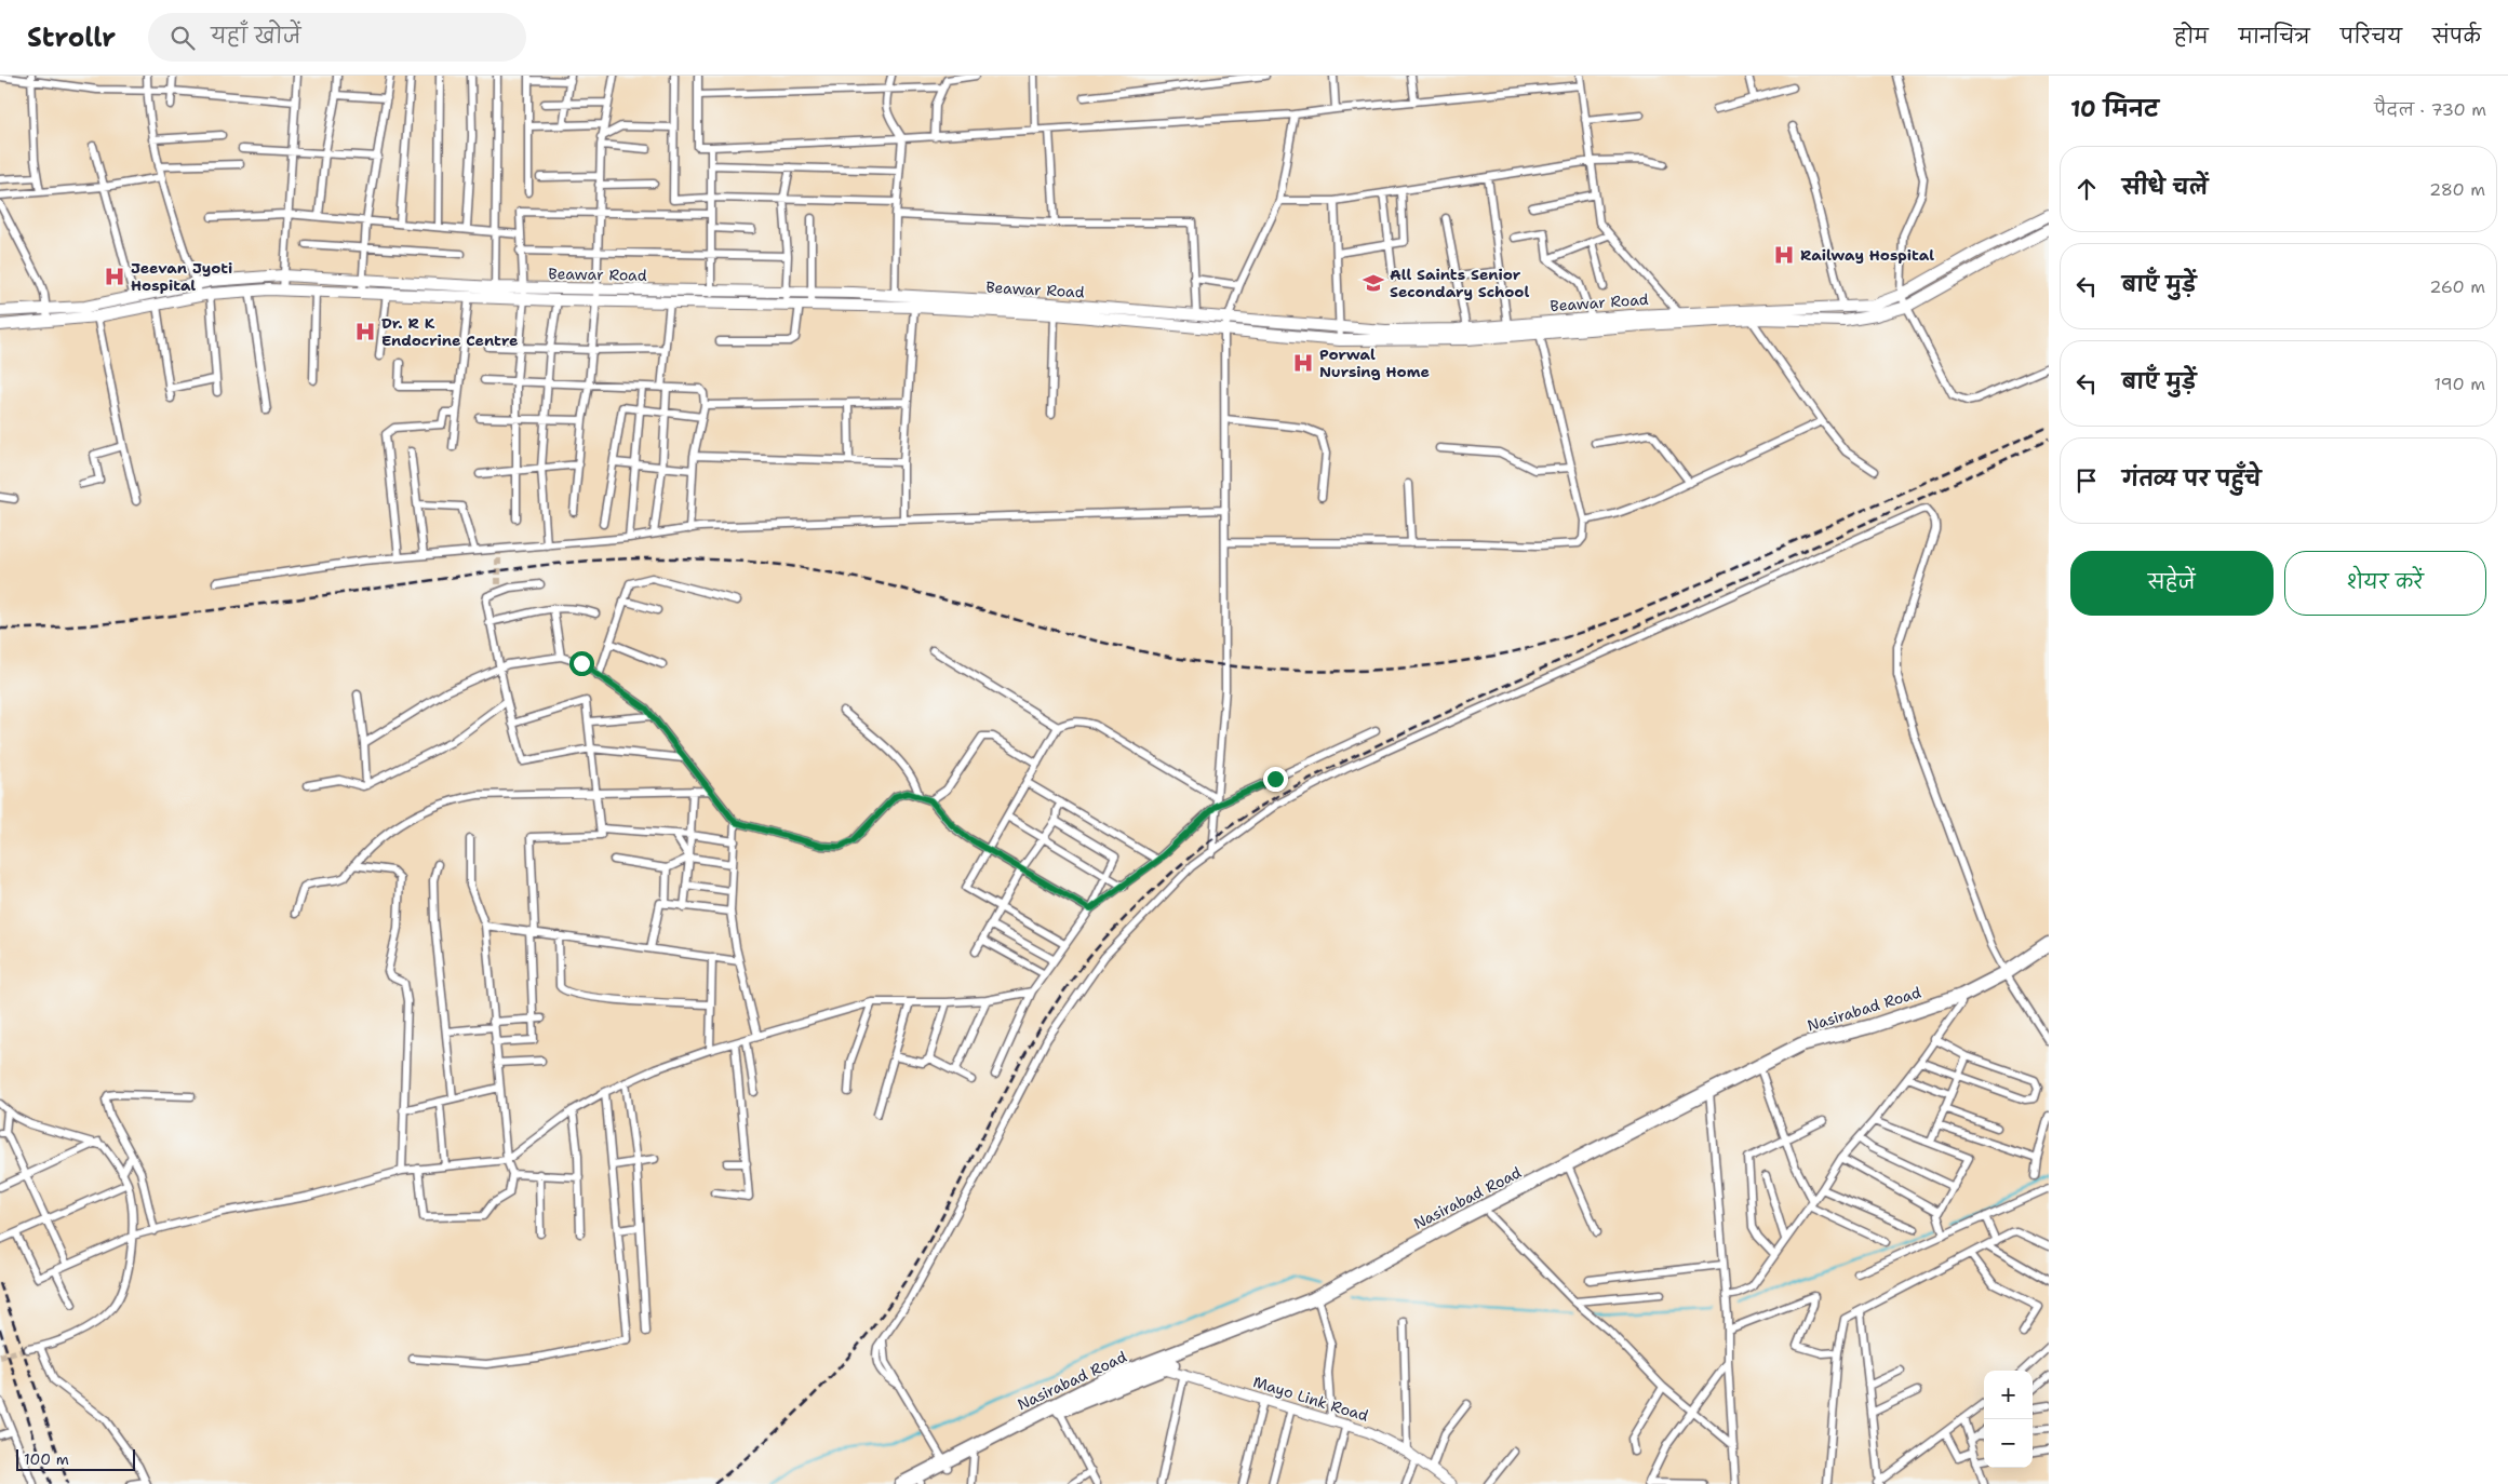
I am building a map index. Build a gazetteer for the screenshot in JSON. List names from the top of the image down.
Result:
{
  "streets": {
    "highway": ["Nasirabad Road"],
    "main road": ["Beawar Road"],
    "street": ["Mayo Link Road"]
  },
  "crossings": [
    ["Nasirabad Road", "Mayo Link Road"]
  ],
  "places": {
    "hospital": [
      "Railway Hospital",
      "Jeevan Jyoti Hospital",
      "Dr. R K Endocrine Centre",
      "Porwal Nursing Home"
    ],
    "school or university": ["All Saints Senior Secondary School"]
  },
  "scale_bar": "100 m",
  "page": {
    "header": "Strollr",
    "search": "यहाँ खोजें",
    "nav": [
      "होम",
      "मानचित्र",
      "परिचय",
      "संपर्क"
    ],
    "heading": ["10 मिनट", "पैदल · 730 m"],
    "list": [
      ["सीधे चलें", "280 m"],
      ["बाएँ मुड़ें", "260 m"],
      ["बाएँ मुड़ें", "190 m"],
      "गंतव्य पर पहुँचे"
    ],
    "buttons": ["सहेजें", "शेयर करें"],
    "map_buttons": ["+", "−"],
    "scale": "100 m"
  }
}
